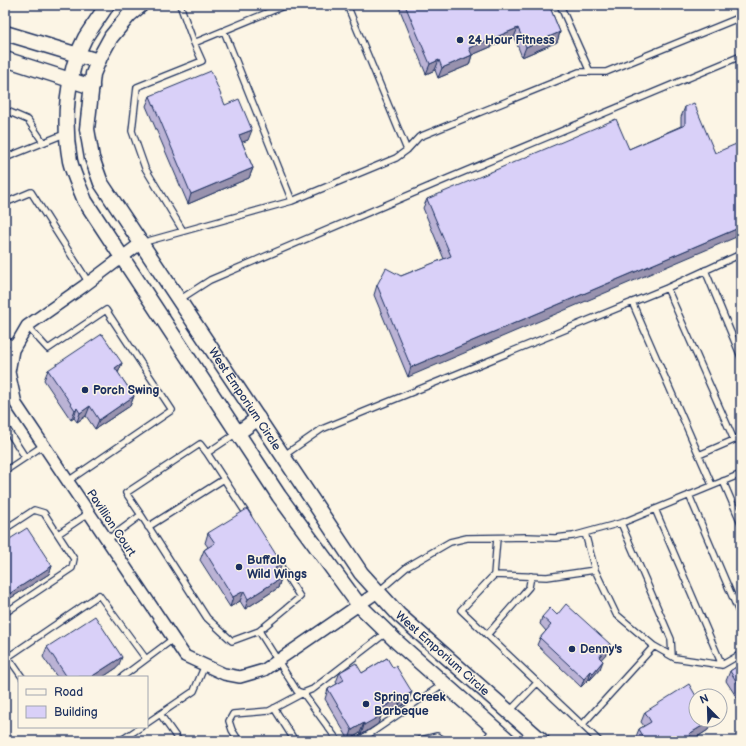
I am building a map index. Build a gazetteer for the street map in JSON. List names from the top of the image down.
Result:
{
  "streets": {
    "street": ["West Emporium Circle", "Pavillion Court"]
  },
  "crossings": [
    ["West Emporium Circle", "Pavillion Court"]
  ],
  "places": [
    "24 Hour Fitness",
    "Porch Swing",
    "Buffalo Wild Wings",
    "Denny's",
    "Spring Creek Barbeque"
  ],
  "legend": ["Road", "Building"],
  "north": "top left"
}
